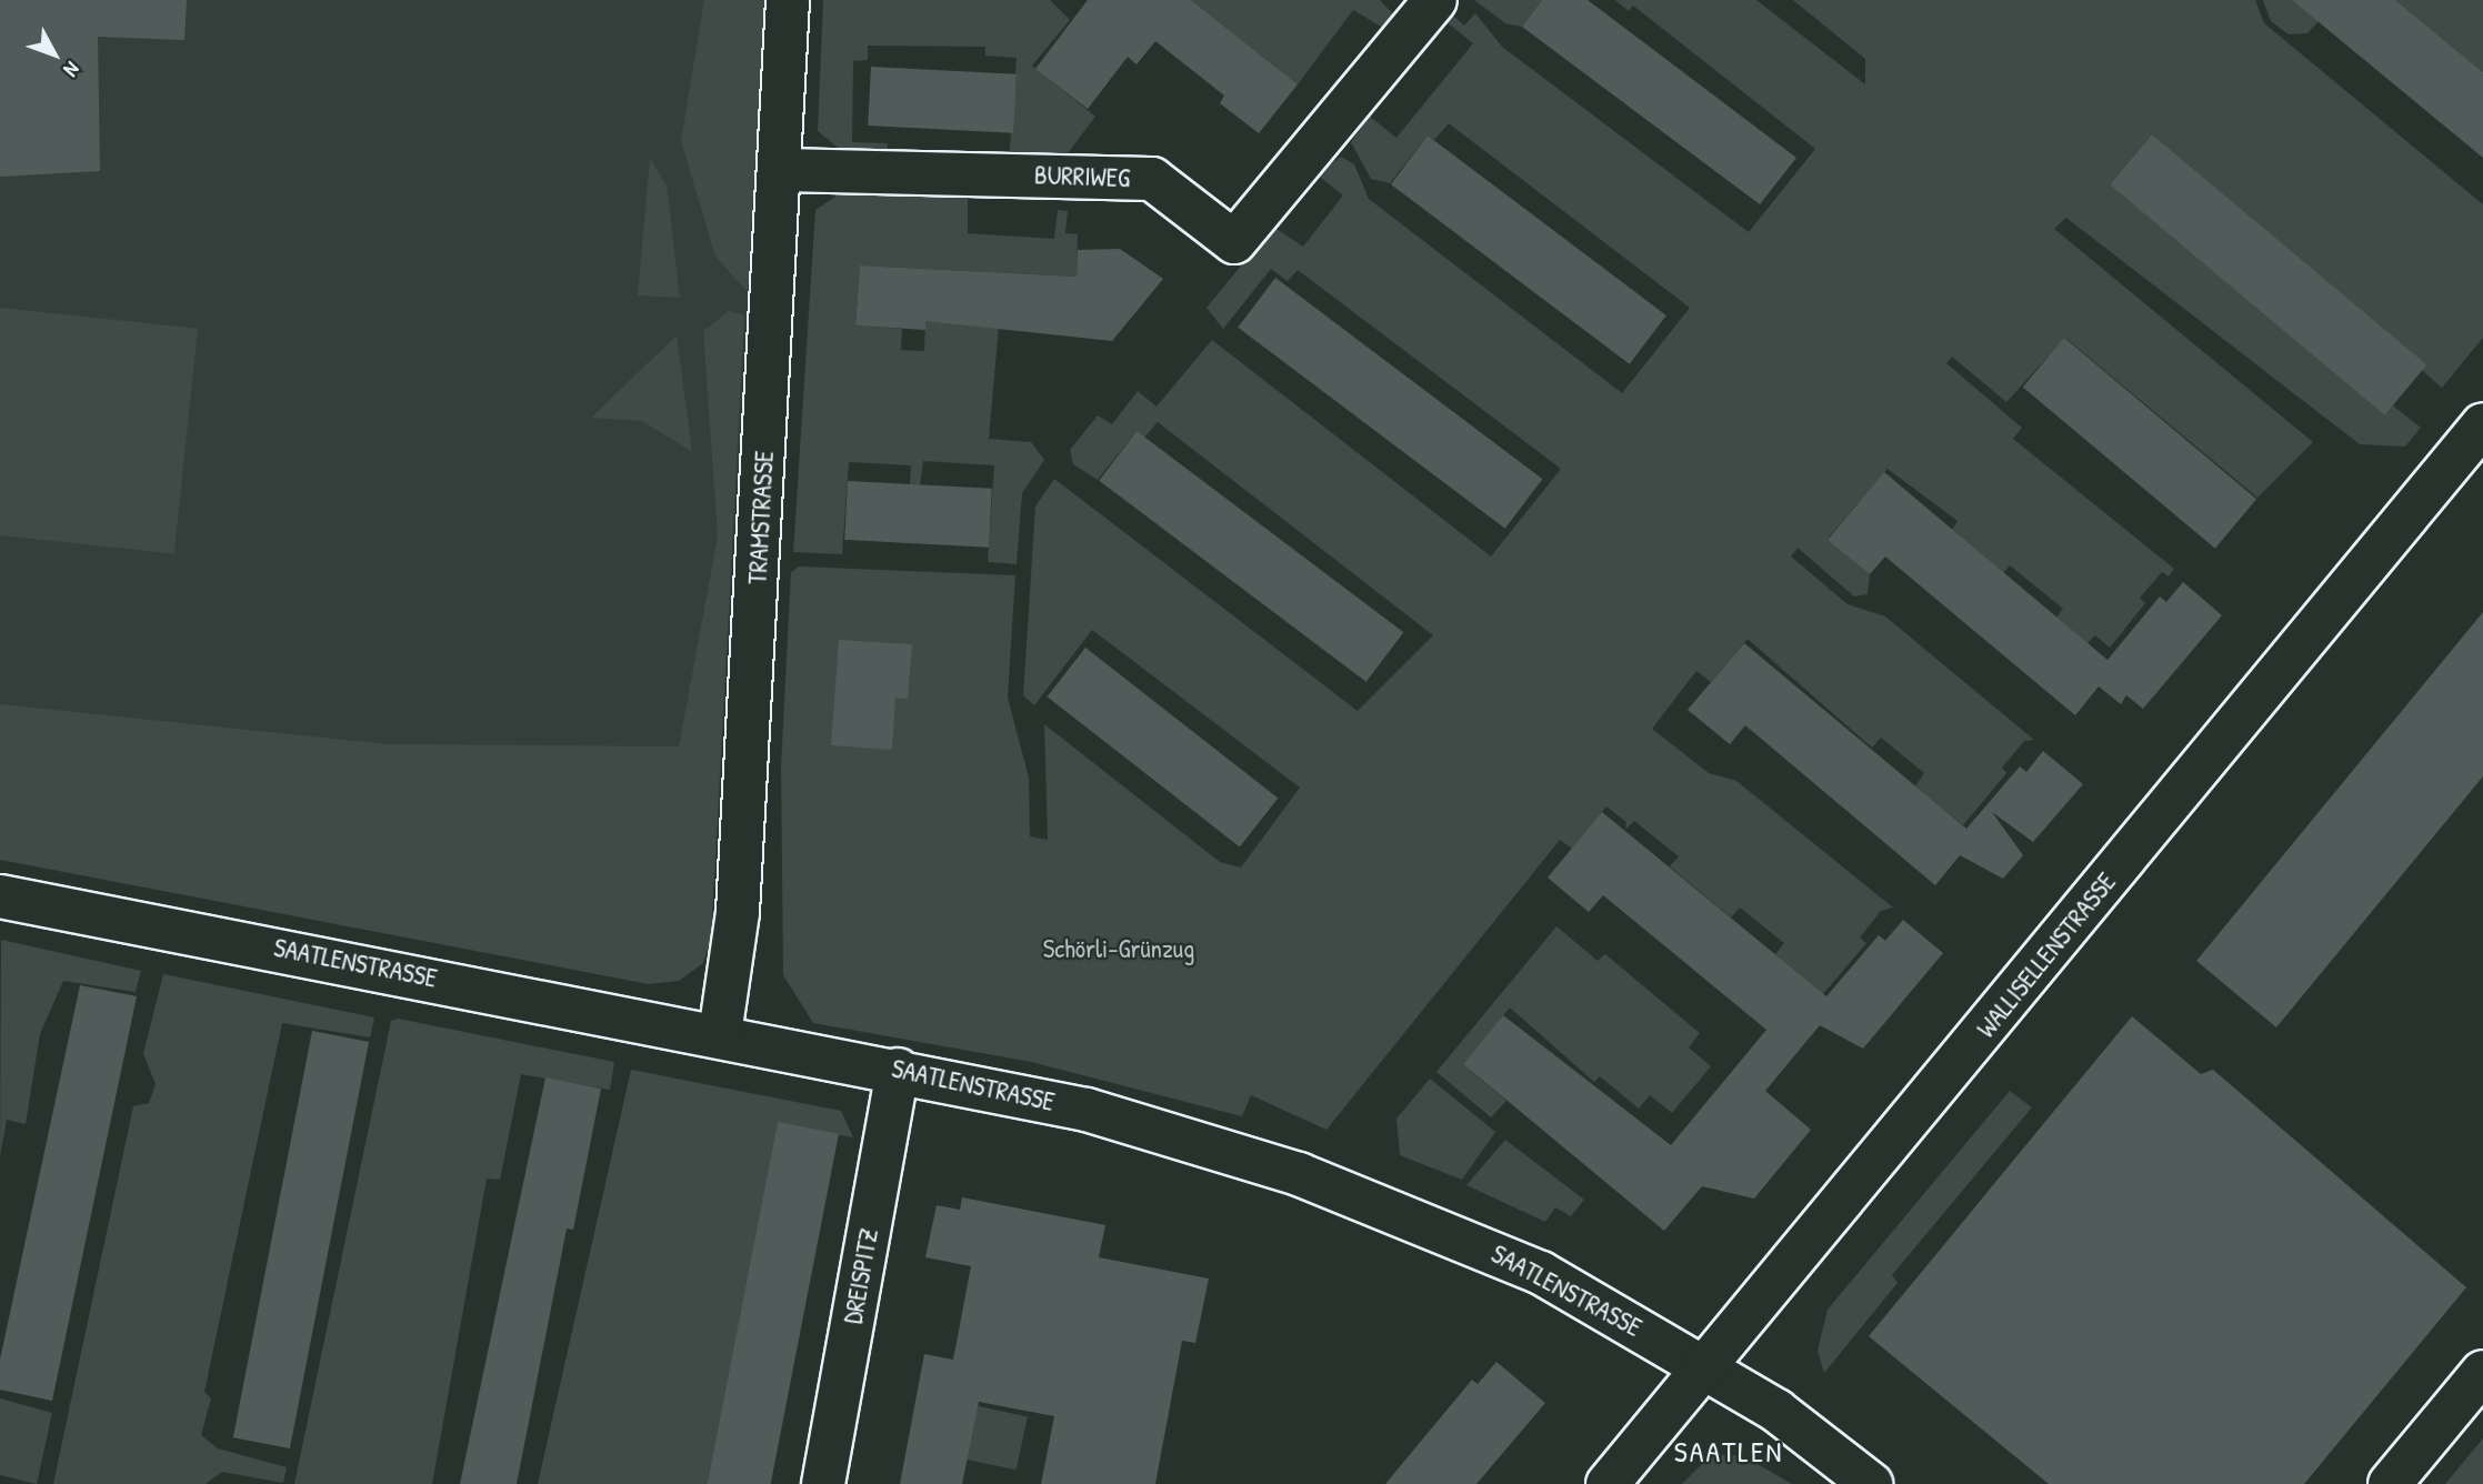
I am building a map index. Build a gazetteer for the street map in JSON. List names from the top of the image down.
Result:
{
  "streets": {
    "street": [
      "BURRIWEG",
      "TRAMSTRASSE",
      "WALLISELLENSTRASSE",
      "SAATLENSTRASSE",
      "DREISPITZ"
    ]
  },
  "crossings": [
    ["BURRIWEG", "TRAMSTRASSE"],
    ["TRAMSTRASSE", "SAATLENSTRASSE"],
    ["WALLISELLENSTRASSE", "SAATLENSTRASSE"],
    ["SAATLENSTRASSE", "DREISPITZ"]
  ],
  "districts": ["SAATLEN"],
  "parks": ["Schörli-Grünzug"],
  "north": "bottom right"
}
